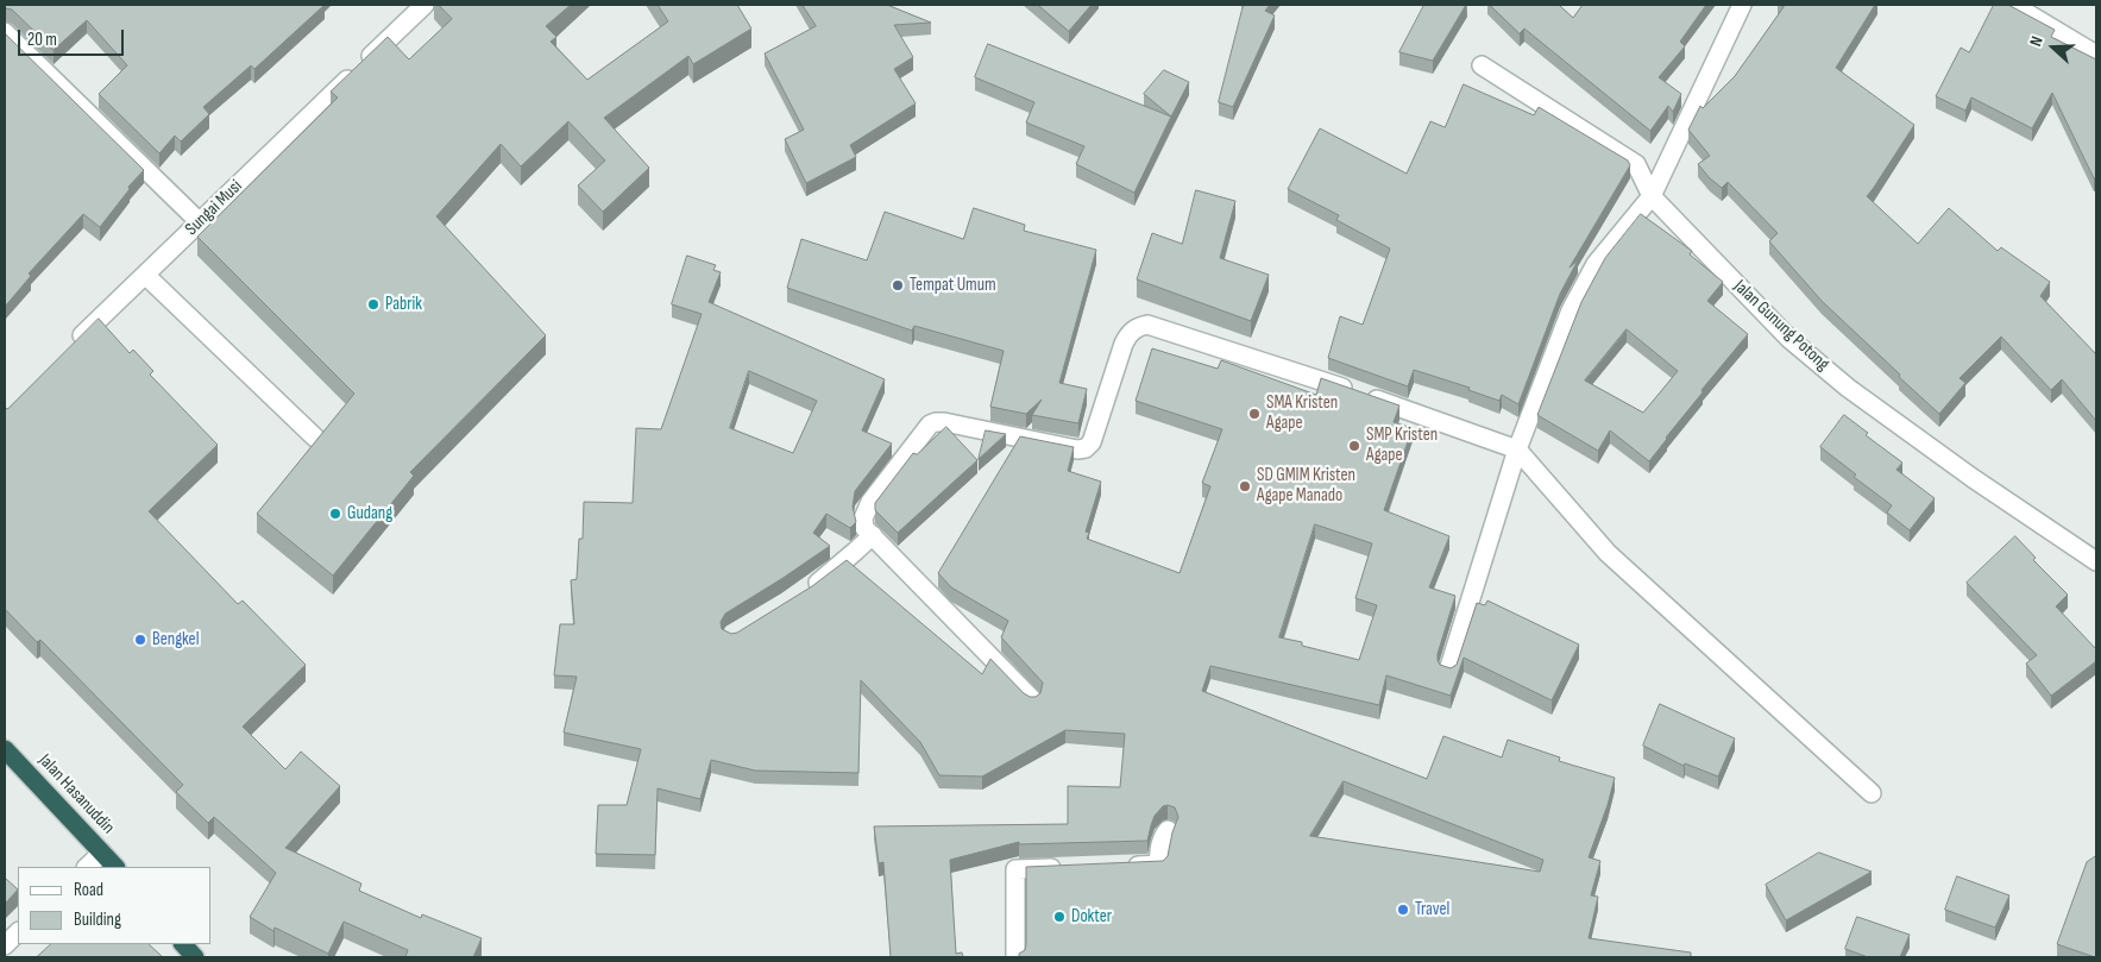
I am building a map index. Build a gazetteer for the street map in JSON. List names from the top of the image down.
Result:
{
  "streets": {
    "highway": ["Jalan Hasanuddin"],
    "street": ["Sungai Musi", "Jalan Gunung Potong"]
  },
  "places": [
    "Tempat Umum",
    "Pabrik",
    "SMA Kristen Agape",
    "SMP Kristen Agape",
    "SD GMIM Kristen Agape Manado",
    "Gudang",
    "Bengkel",
    "Travel",
    "Dokter"
  ],
  "legend": ["Road", "Building"],
  "scale_bar": "20 m",
  "north": "left"
}
